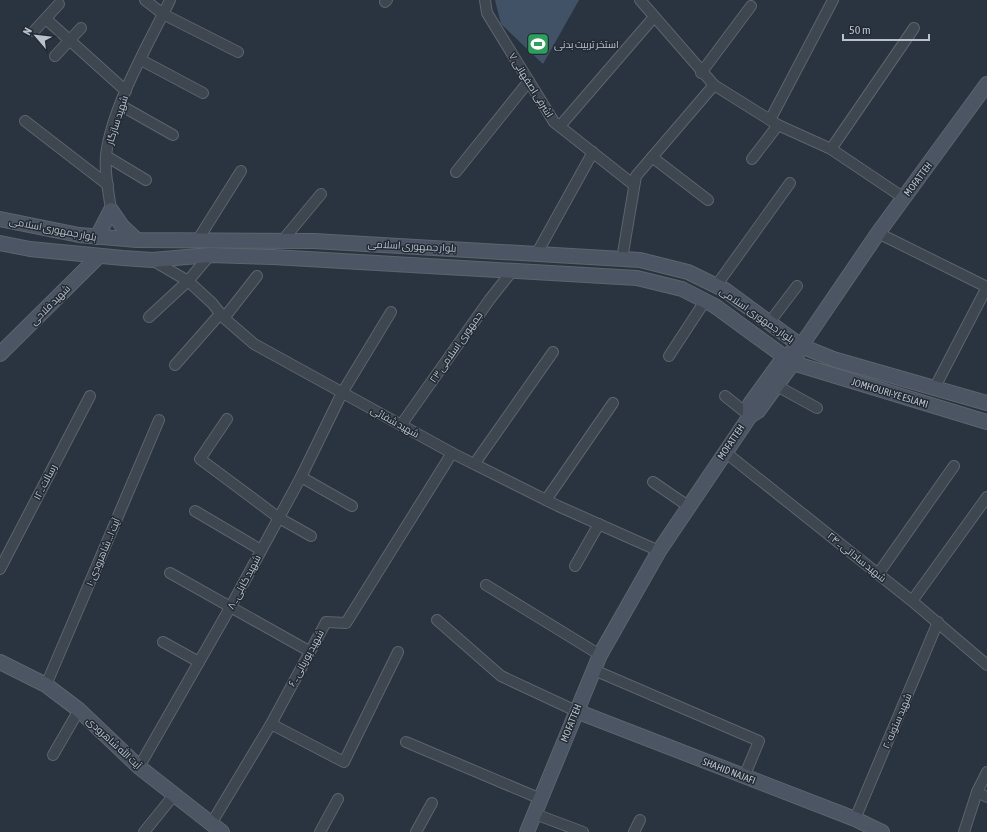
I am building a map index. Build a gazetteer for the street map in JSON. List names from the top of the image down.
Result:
{
  "streets": {
    "main road": [
      "شهید سازگار",
      "MOFATTEH",
      "بلوار جمهوری اسلامی",
      "شهید فلاحی",
      "JOMHOURI-YE ESLAMI",
      "آیت الله شاهرودی",
      "SHAHID NAJAFI"
    ],
    "street": [
      "اشرفی اصفهانی ۷",
      "جمهوری اسلامی ۲۳",
      "شهید شفائی",
      "رسالت ـ ۱۲",
      "آیت ا... شاهرودی ۱۰",
      "شهید ساداتی ـ ۲۴",
      "شهید کابلی ـ ۸",
      "شهید پوریانی ـ ۶",
      "شهید ستونه ۲۰"
    ]
  },
  "crossings": [
    ["شهید سازگار", "بلوار جمهوری اسلامی"],
    ["MOFATTEH", "بلوار جمهوری اسلامی"],
    ["MOFATTEH", "JOMHOURI-YE ESLAMI"],
    ["MOFATTEH", "شهید شفائی"],
    ["MOFATTEH", "شهید ساداتی ـ ۲۴"],
    ["MOFATTEH", "SHAHID NAJAFI"],
    ["بلوار جمهوری اسلامی", "شهید فلاحی"],
    ["بلوار جمهوری اسلامی", "جمهوری اسلامی ۲۳"],
    ["بلوار جمهوری اسلامی", "JOMHOURI-YE ESLAMI"],
    ["بلوار جمهوری اسلامی", "شهید شفائی"],
    ["جمهوری اسلامی ۲۳", "شهید شفائی"],
    ["شهید شفائی", "شهید کابلی ـ ۸"],
    ["شهید شفائی", "شهید پوریانی ـ ۶"],
    ["آیت ا... شاهرودی ۱۰", "آیت الله شاهرودی"],
    ["شهید ساداتی ـ ۲۴", "شهید ستونه ۲۰"],
    ["شهید کابلی ـ ۸", "آیت الله شاهرودی"],
    ["شهید پوریانی ـ ۶", "آیت الله شاهرودی"],
    ["شهید ستونه ۲۰", "SHAHID NAJAFI"]
  ],
  "places": {
    "sports": ["استخر تربیت بدنی"]
  },
  "scale_bar": "50 m",
  "north": "top left"
}
